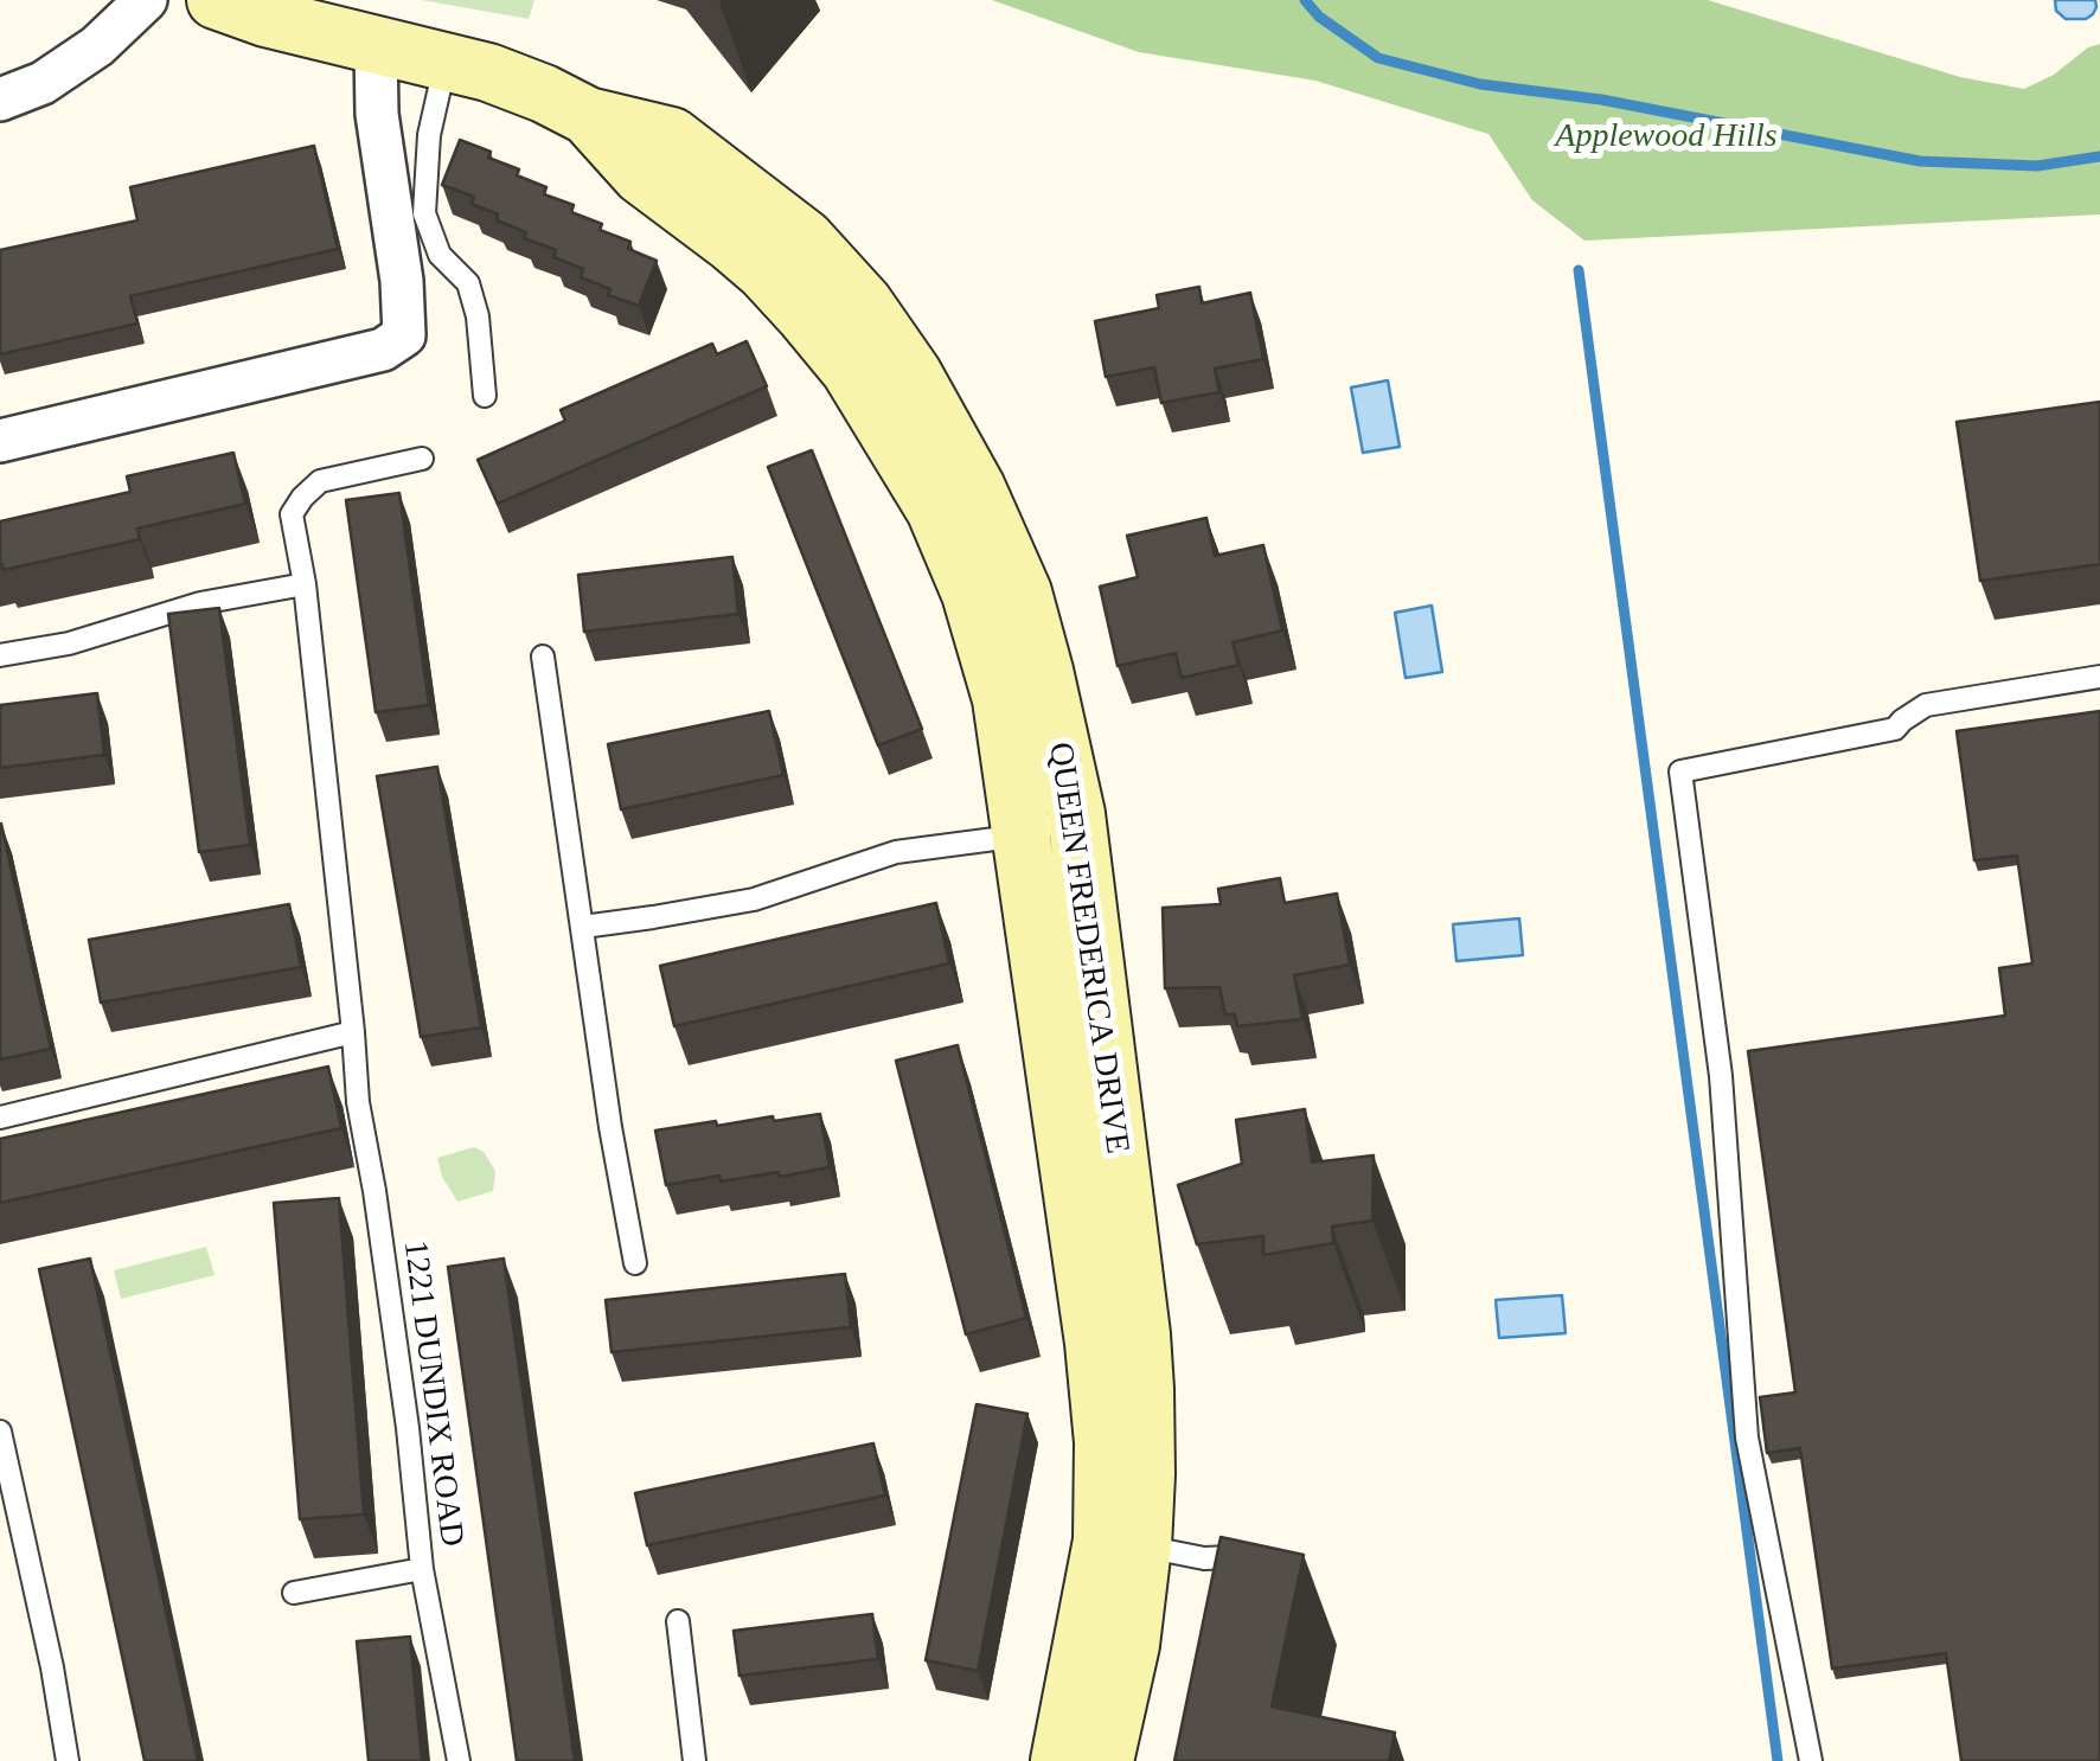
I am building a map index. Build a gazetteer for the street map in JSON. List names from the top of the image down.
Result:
{
  "streets": {
    "street": ["QUEEN FREDERICA DRIVE"],
    "lane": ["1221 DUNDIX ROAD"]
  },
  "parks": ["Applewood Hills"]
}
